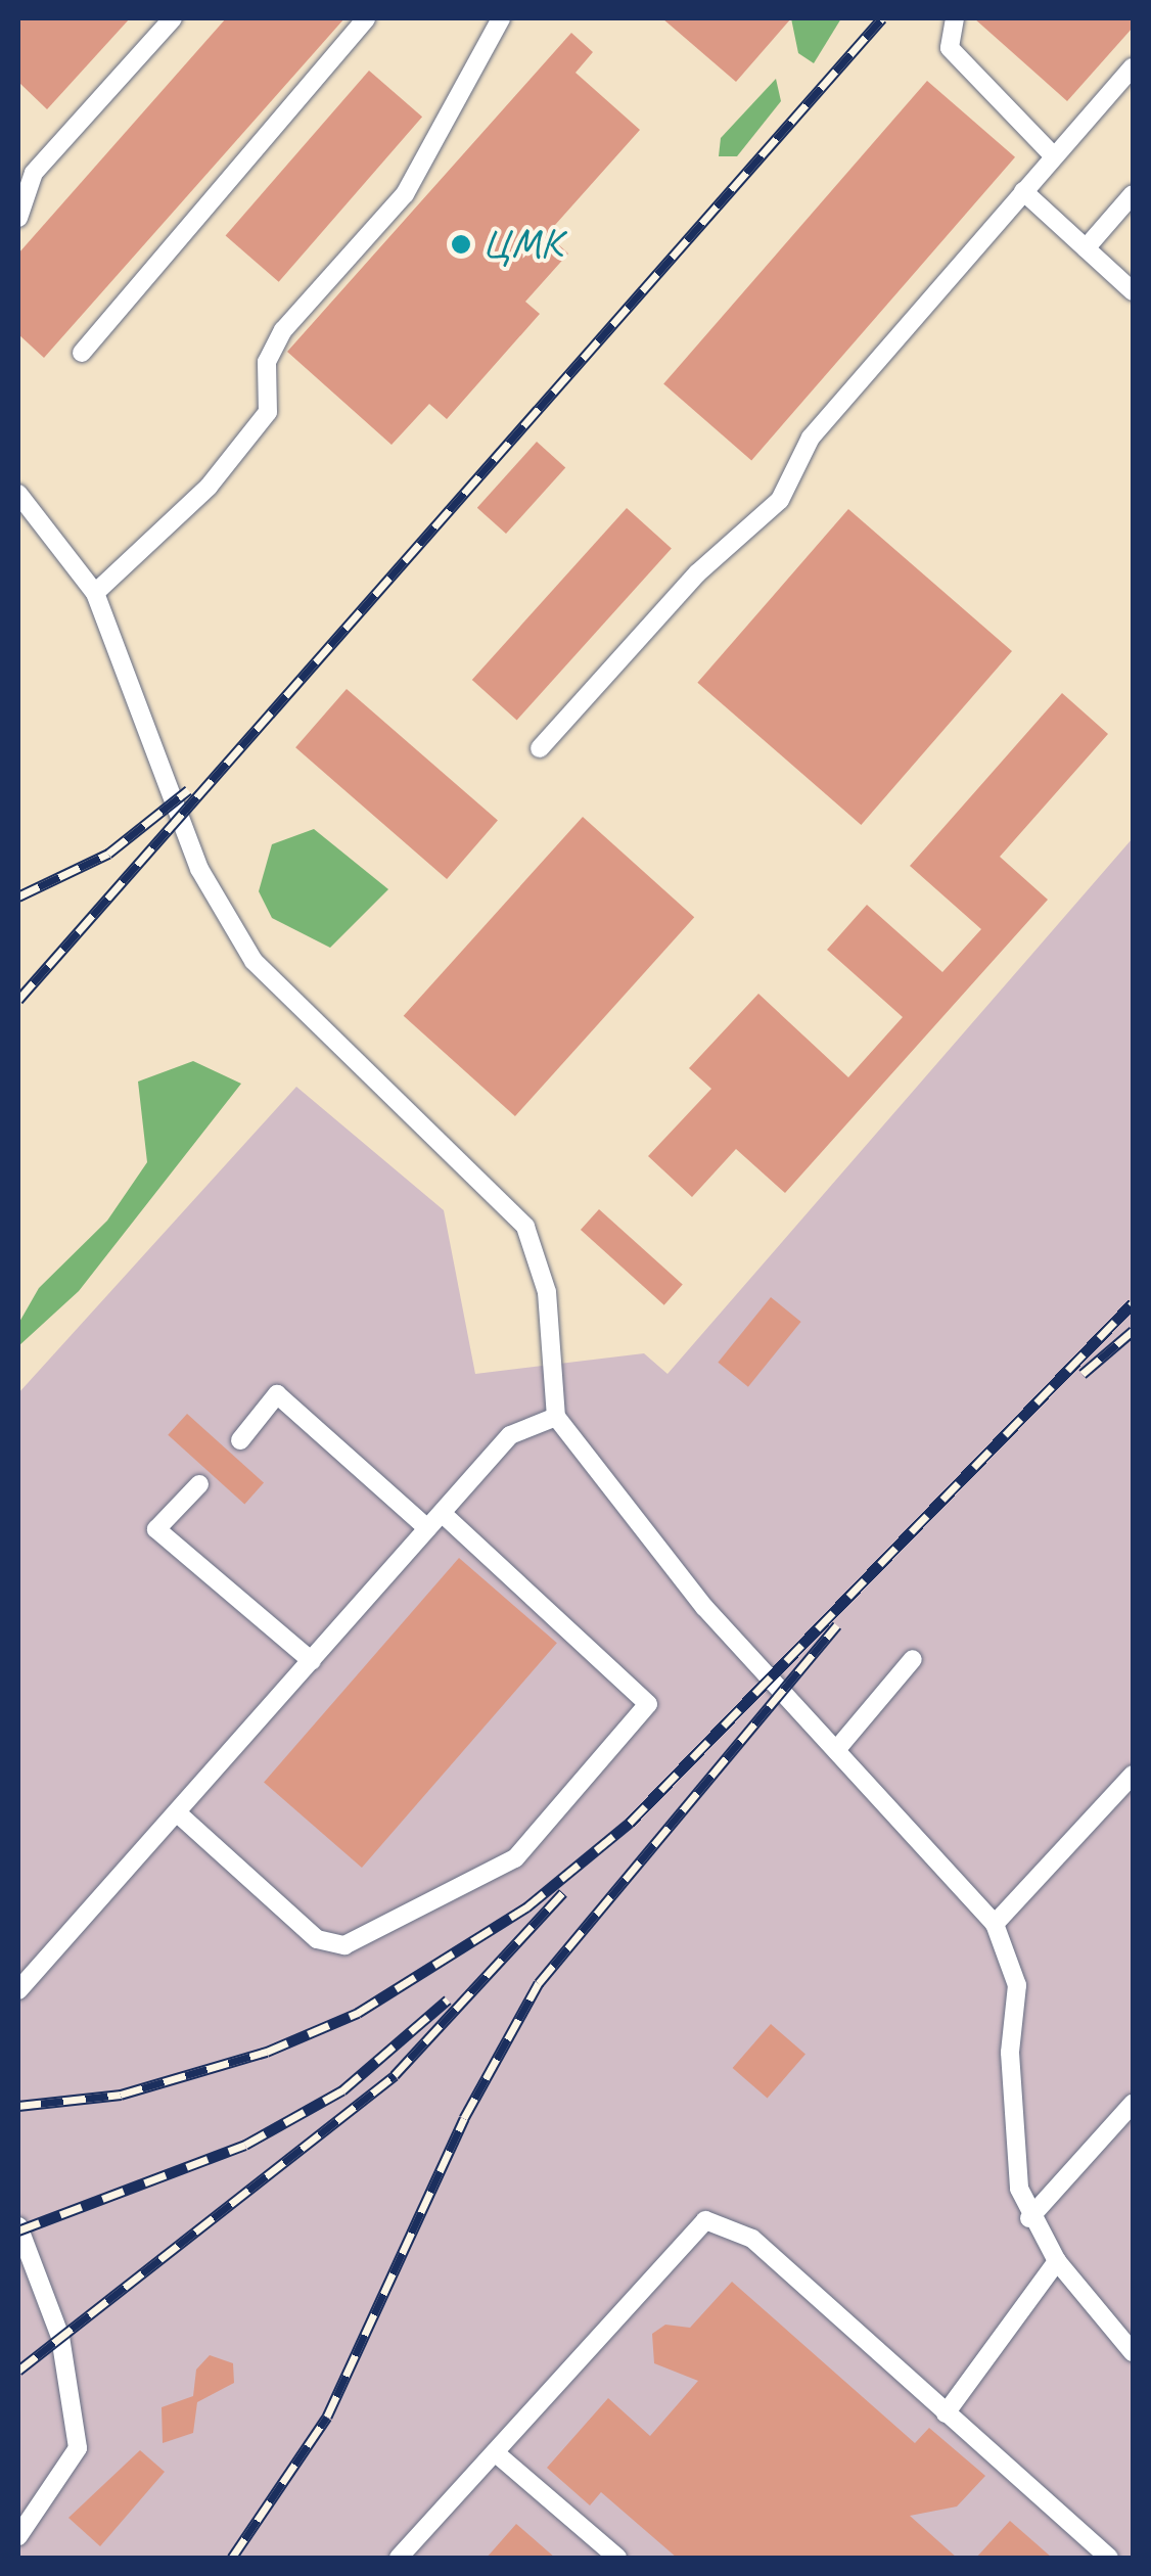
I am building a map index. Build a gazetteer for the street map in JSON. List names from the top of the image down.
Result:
{
  "places": ["ЦМК"]
}
